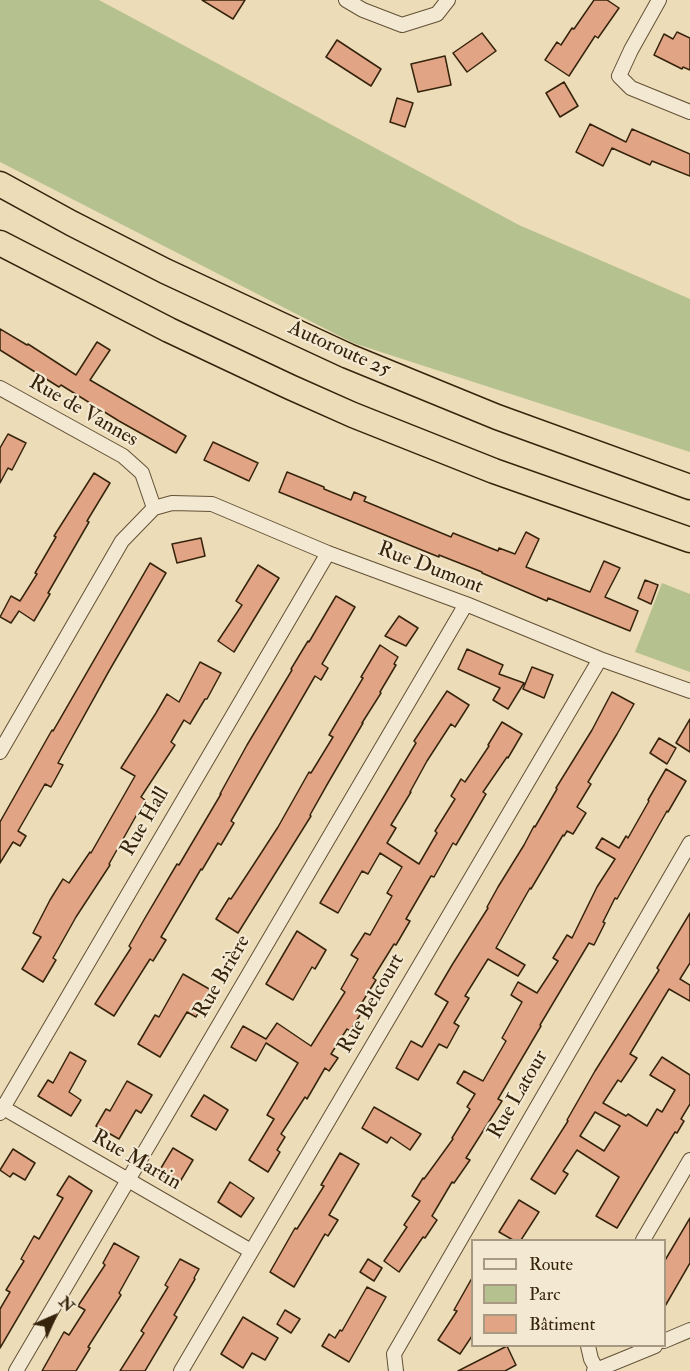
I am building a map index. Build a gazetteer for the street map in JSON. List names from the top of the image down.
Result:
{
  "streets": {
    "highway": ["Autoroute 25"],
    "street": [
      "Rue de Vannes",
      "Rue Dumont",
      "Rue Hall",
      "Rue Brière",
      "Rue Belcourt",
      "Rue Latour",
      "Rue Martin"
    ]
  },
  "crossings": [
    ["Rue de Vannes", "Rue Dumont"],
    ["Rue Dumont", "Rue Hall"],
    ["Rue Dumont", "Rue Brière"],
    ["Rue Dumont", "Rue Belcourt"],
    ["Rue Hall", "Rue Martin"],
    ["Rue Brière", "Rue Martin"],
    ["Rue Belcourt", "Rue Martin"]
  ],
  "legend": ["Route", "Parc", "Bâtiment"],
  "north": "top right"
}
